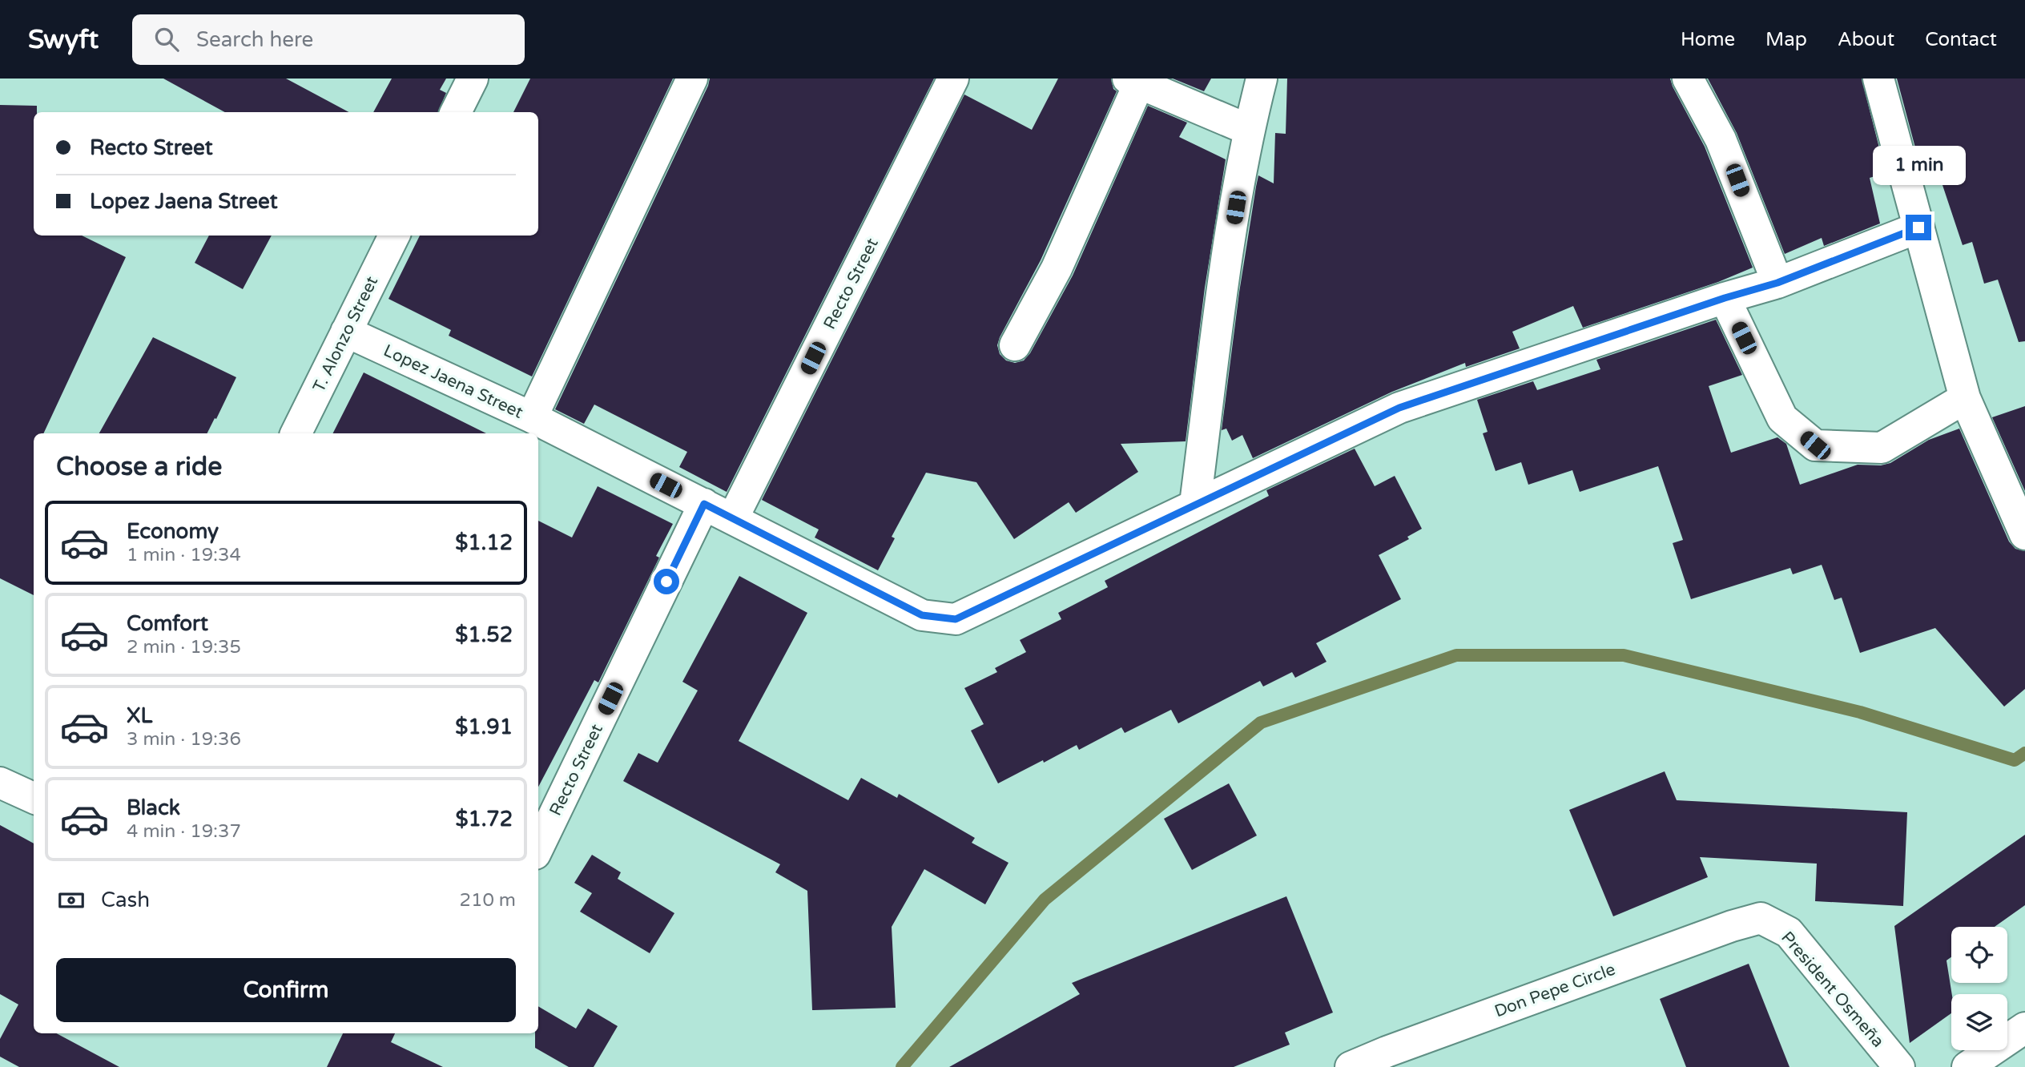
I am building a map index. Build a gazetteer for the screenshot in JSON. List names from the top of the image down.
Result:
{
  "streets": {
    "street": [
      "Recto Street",
      "T. Alonzo Street",
      "Lopez Jaena Street",
      "President Osmeña",
      "Don Pepe Circle"
    ]
  },
  "crossings": [
    ["Recto Street", "Lopez Jaena Street"],
    ["T. Alonzo Street", "Lopez Jaena Street"],
    ["President Osmeña", "Don Pepe Circle"]
  ],
  "page": {
    "header": "Swyft",
    "search": "Search here",
    "nav": [
      "Home",
      "Map",
      "About",
      "Contact"
    ],
    "banner": ["Recto Street", "Lopez Jaena Street"],
    "bubble": "1 min",
    "heading": "Choose a ride",
    "list": [
      {
        "name": "Economy",
        "note": "1 min · 19:34",
        "value": "$1.12"
      },
      {
        "name": "Comfort",
        "note": "2 min · 19:35",
        "value": "$1.52"
      },
      {
        "name": "XL",
        "note": "3 min · 19:36",
        "value": "$1.91"
      },
      {
        "name": "Black",
        "note": "4 min · 19:37",
        "value": "$1.72"
      }
    ],
    "pay": ["Cash", "210 m"],
    "buttons": "Confirm"
  }
}
